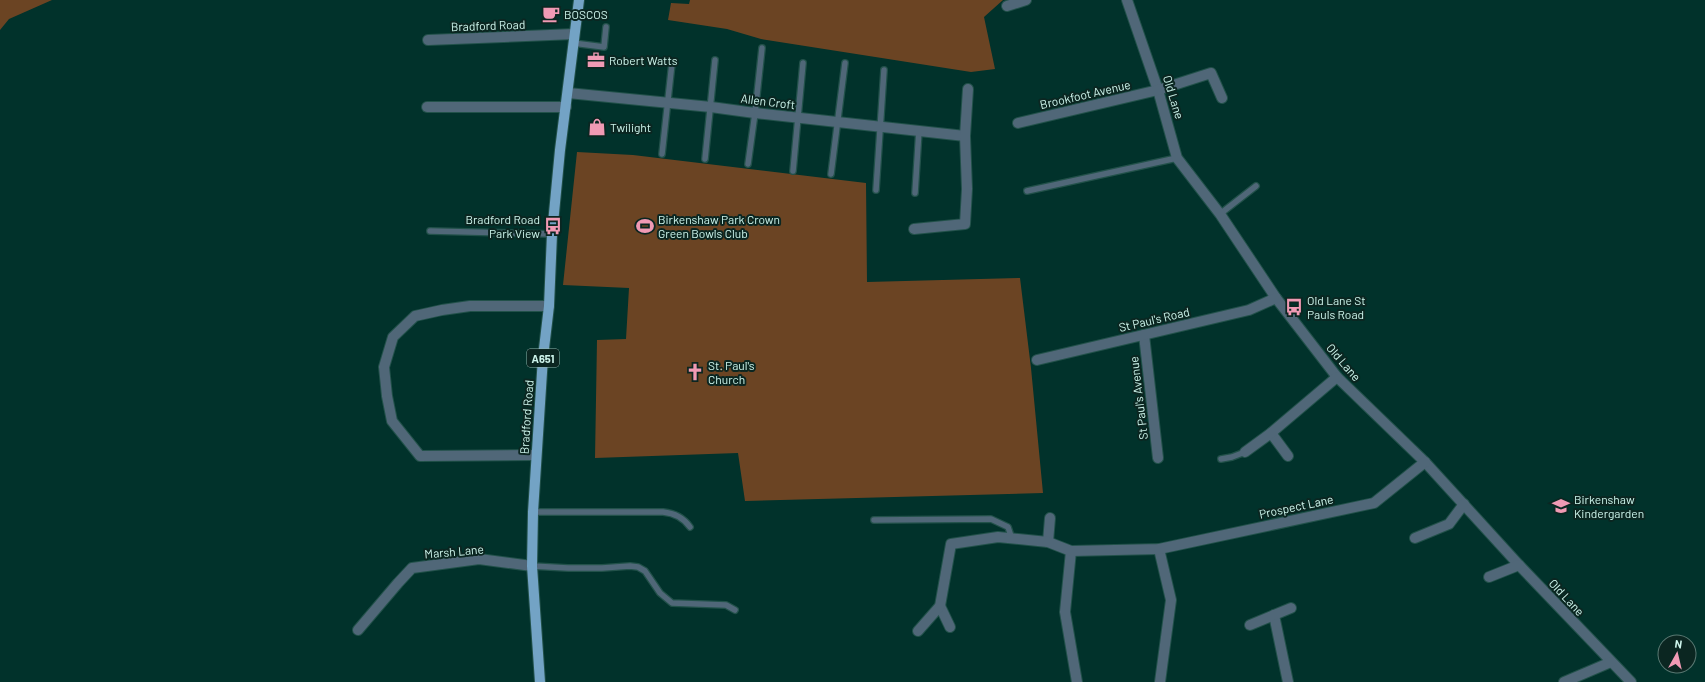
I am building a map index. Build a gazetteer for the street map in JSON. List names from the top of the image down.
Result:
{
  "streets": {
    "main road": ["Bradford Road", "A651"],
    "street": [
      "Brookfoot Avenue",
      "Old Lane",
      "Allen Croft",
      "St Paul's Road",
      "St Paul's Avenue",
      "Prospect Lane",
      "Marsh Lane"
    ]
  },
  "crossings": [
    ["Bradford Road", "Allen Croft"],
    ["Bradford Road", "Marsh Lane"],
    ["Brookfoot Avenue", "Old Lane"],
    ["Old Lane", "St Paul's Road"],
    ["Old Lane", "Prospect Lane"],
    ["St Paul's Road", "St Paul's Avenue"]
  ],
  "places": {
    "cafe": ["BOSCOS"],
    "office": ["Robert Watts"],
    "shop": ["Twilight"],
    "bus stop": ["Bradford Road Park View", "Old Lane St Pauls Road"],
    "sports": ["Birkenshaw Park Crown Green Bowls Club"],
    "church": ["St. Paul's Church"],
    "school or university": ["Birkenshaw Kindergarden"]
  },
  "north": "top"
}
